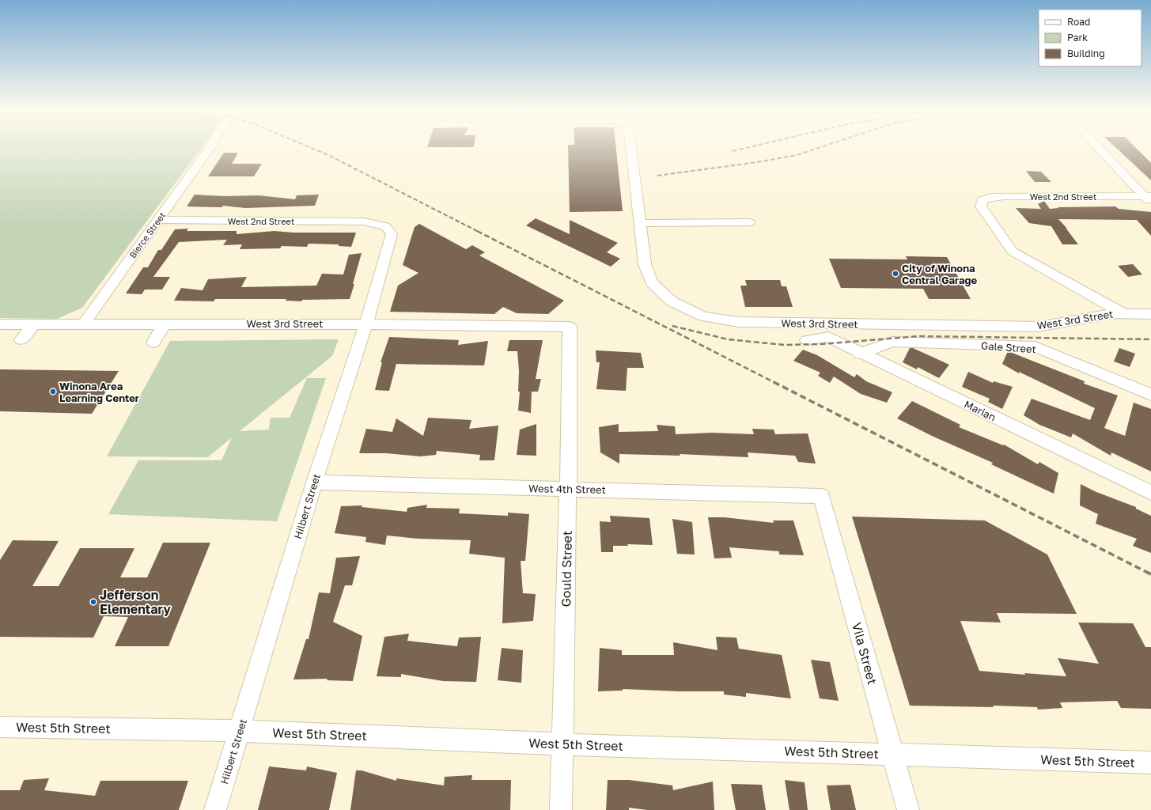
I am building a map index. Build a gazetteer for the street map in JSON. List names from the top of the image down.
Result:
{
  "streets": {
    "street": [
      "West 2nd Street",
      "Bierce Street",
      "West 3rd Street",
      "Gale Street",
      "Marian",
      "West 4th Street",
      "Hilbert Street",
      "Gould Street",
      "Vila Street",
      "West 5th Street"
    ]
  },
  "crossings": [
    ["West 2nd Street", "Bierce Street"],
    ["West 2nd Street", "West 3rd Street"],
    ["West 2nd Street", "Hilbert Street"],
    ["Bierce Street", "West 3rd Street"],
    ["West 3rd Street", "Hilbert Street"],
    ["West 3rd Street", "Gould Street"],
    ["Gale Street", "Marian"],
    ["West 4th Street", "Hilbert Street"],
    ["West 4th Street", "Gould Street"],
    ["West 4th Street", "Vila Street"],
    ["Hilbert Street", "West 5th Street"],
    ["Gould Street", "West 5th Street"],
    ["Vila Street", "West 5th Street"]
  ],
  "places": ["City of Winona Central Garage", "Winona Area Learning Center", "Jefferson Elementary"],
  "legend": ["Road", "Park", "Building"]
}
